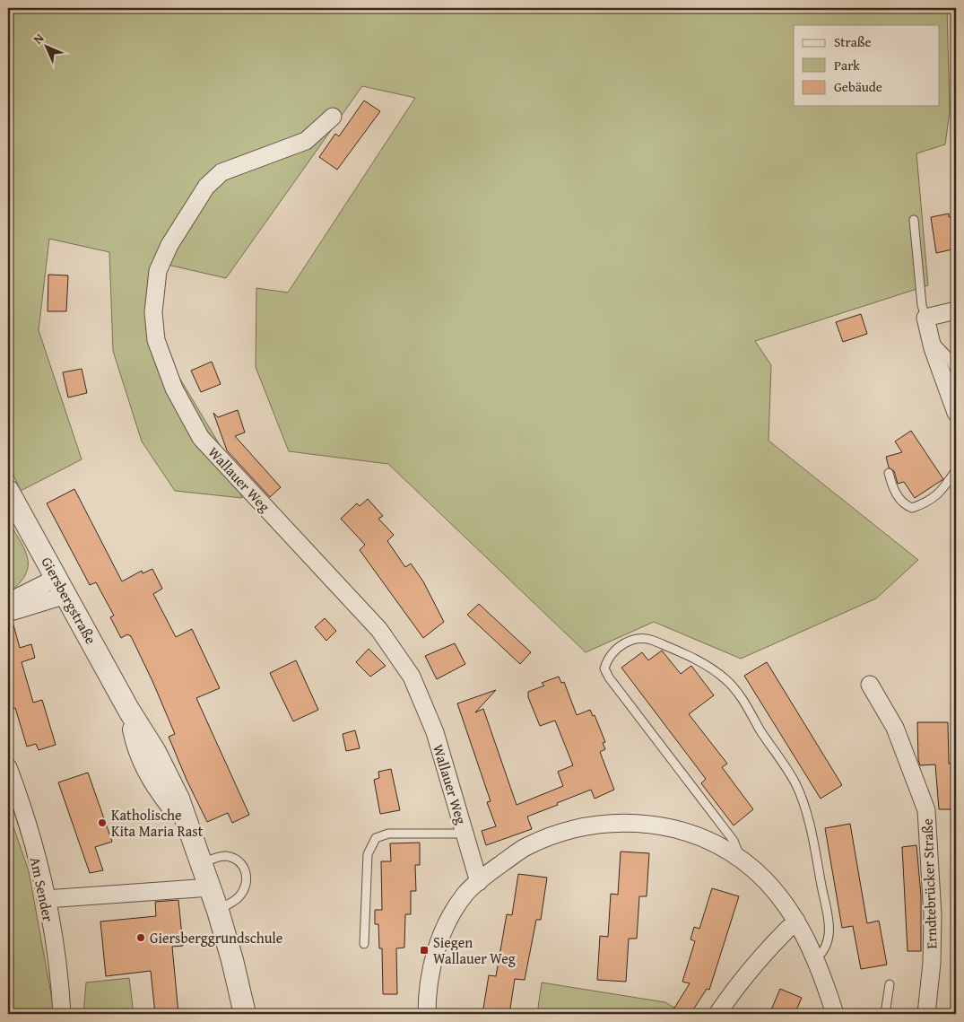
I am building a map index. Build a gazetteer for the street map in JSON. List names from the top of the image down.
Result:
{
  "streets": {
    "street": [
      "Wallauer Weg",
      "Giersbergstraße",
      "Erndtebrücker Straße",
      "Am Sender"
    ]
  },
  "places": {
    "other": ["Katholische Kita Maria Rast", "Giersberggrundschule"],
    "transit": ["Siegen Wallauer Weg"]
  },
  "legend": ["Straße", "Park", "Gebäude"],
  "north": "top left"
}
